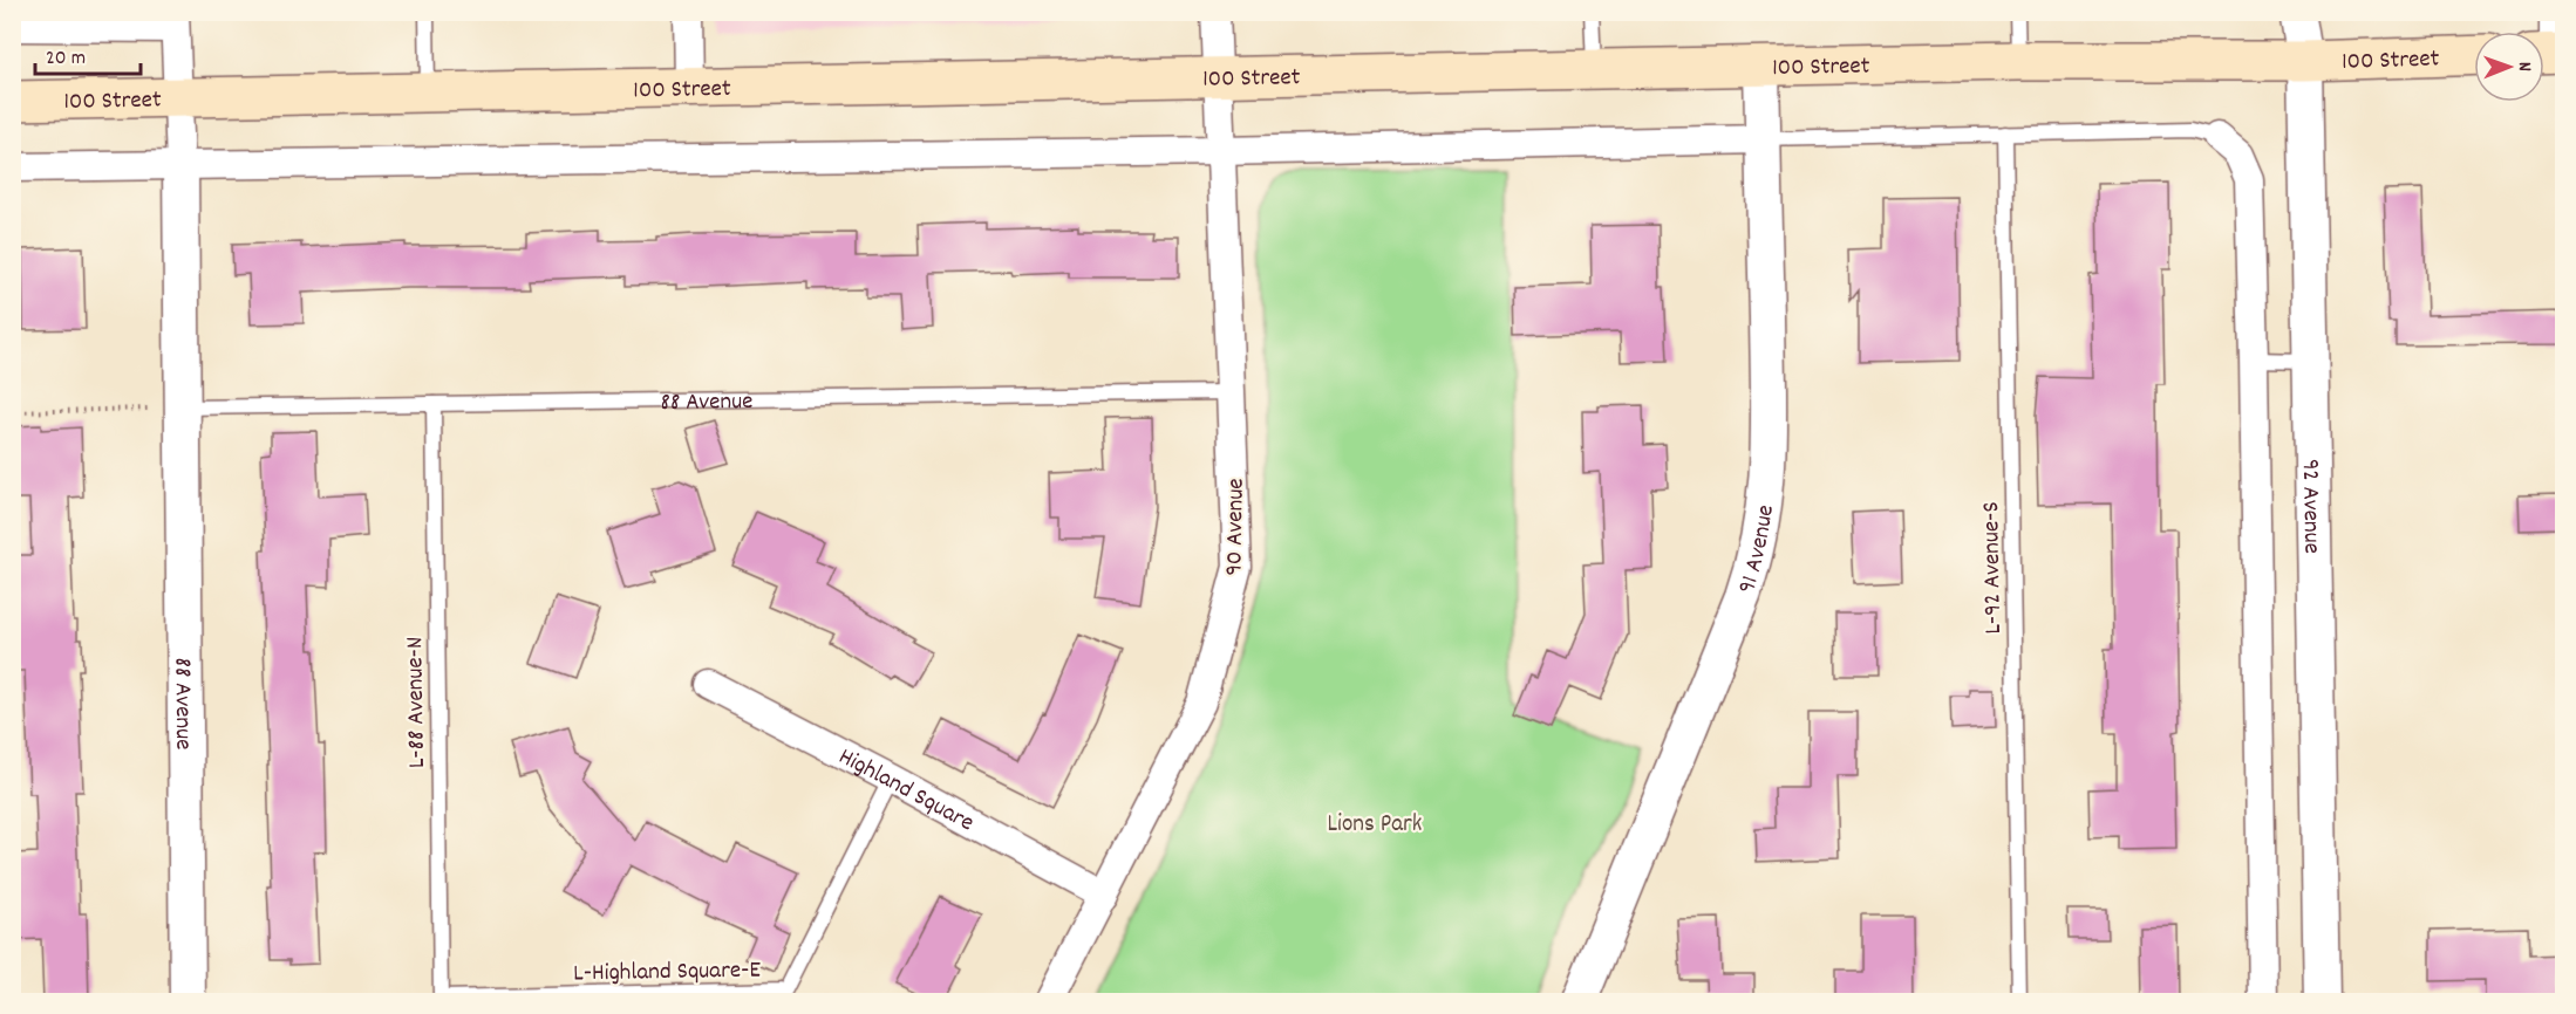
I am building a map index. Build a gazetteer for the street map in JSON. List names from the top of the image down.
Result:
{
  "streets": {
    "main road": ["100 Street"],
    "street": [
      "88 Avenue",
      "92 Avenue",
      "90 Avenue",
      "91 Avenue",
      "Highland Square"
    ],
    "lane": ["L-92 Avenue-S", "L-88 Avenue-N", "L-Highland Square-E"]
  },
  "crossings": [
    ["100 Street", "88 Avenue"],
    ["100 Street", "92 Avenue"],
    ["100 Street", "90 Avenue"],
    ["100 Street", "91 Avenue"],
    ["88 Avenue", "90 Avenue"],
    ["88 Avenue", "L-88 Avenue-N"],
    ["90 Avenue", "Highland Square"],
    ["L-88 Avenue-N", "L-Highland Square-E"],
    ["Highland Square", "L-Highland Square-E"]
  ],
  "parks": ["Lions Park"],
  "scale_bar": "20 m",
  "north": "right"
}
